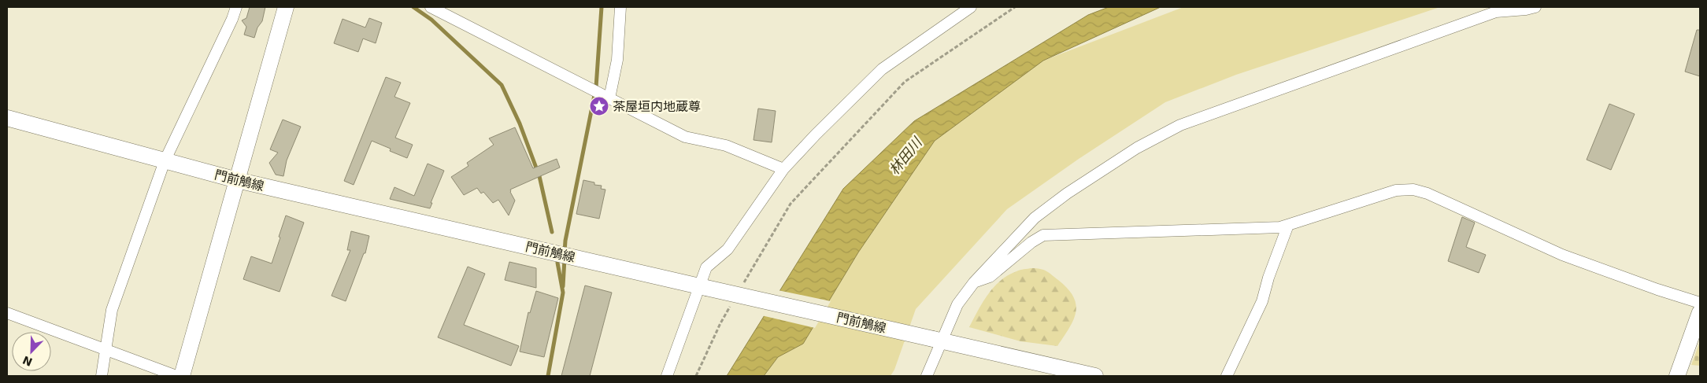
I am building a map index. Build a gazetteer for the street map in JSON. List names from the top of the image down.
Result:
{
  "streets": {
    "main road": ["門前鵤線"]
  },
  "water": ["林田川"],
  "places": {
    "place": ["茶屋垣内地蔵尊"]
  },
  "north": "bottom left"
}
